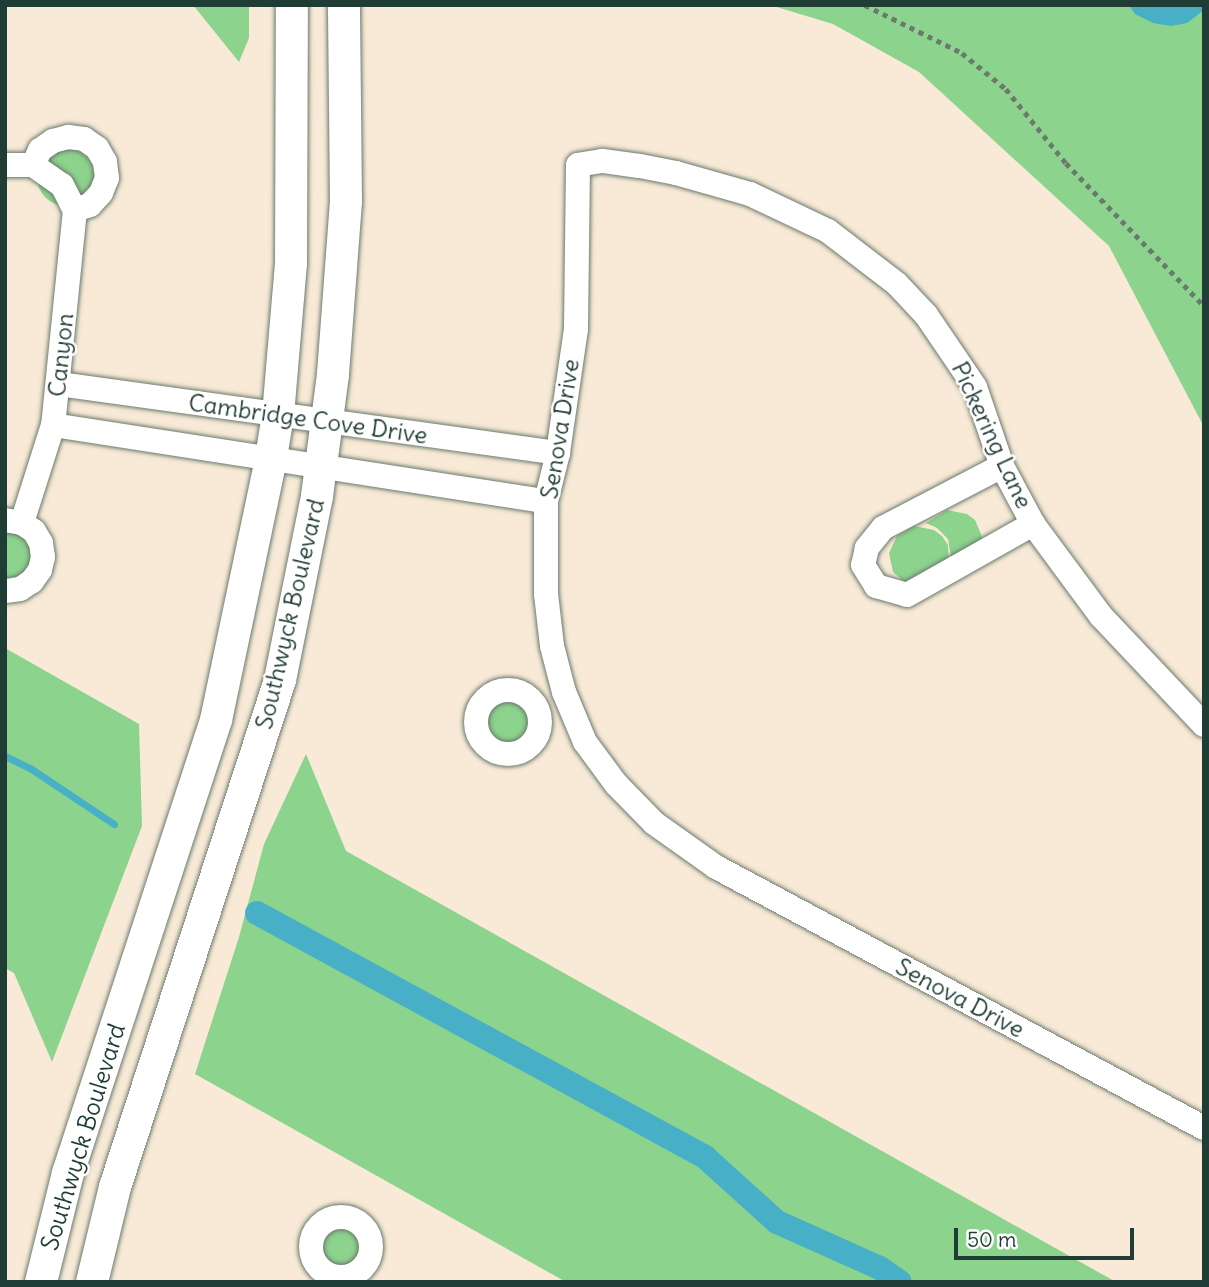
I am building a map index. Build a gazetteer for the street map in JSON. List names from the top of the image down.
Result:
{
  "streets": {
    "street": [
      "Canyon",
      "Cambridge Cove Drive",
      "Senova Drive",
      "Pickering Lane",
      "Southwyck Boulevard"
    ]
  },
  "crossings": [
    ["Canyon", "Cambridge Cove Drive"],
    ["Cambridge Cove Drive", "Senova Drive"],
    ["Cambridge Cove Drive", "Southwyck Boulevard"],
    ["Senova Drive", "Pickering Lane"]
  ],
  "scale_bar": "50 m"
}
